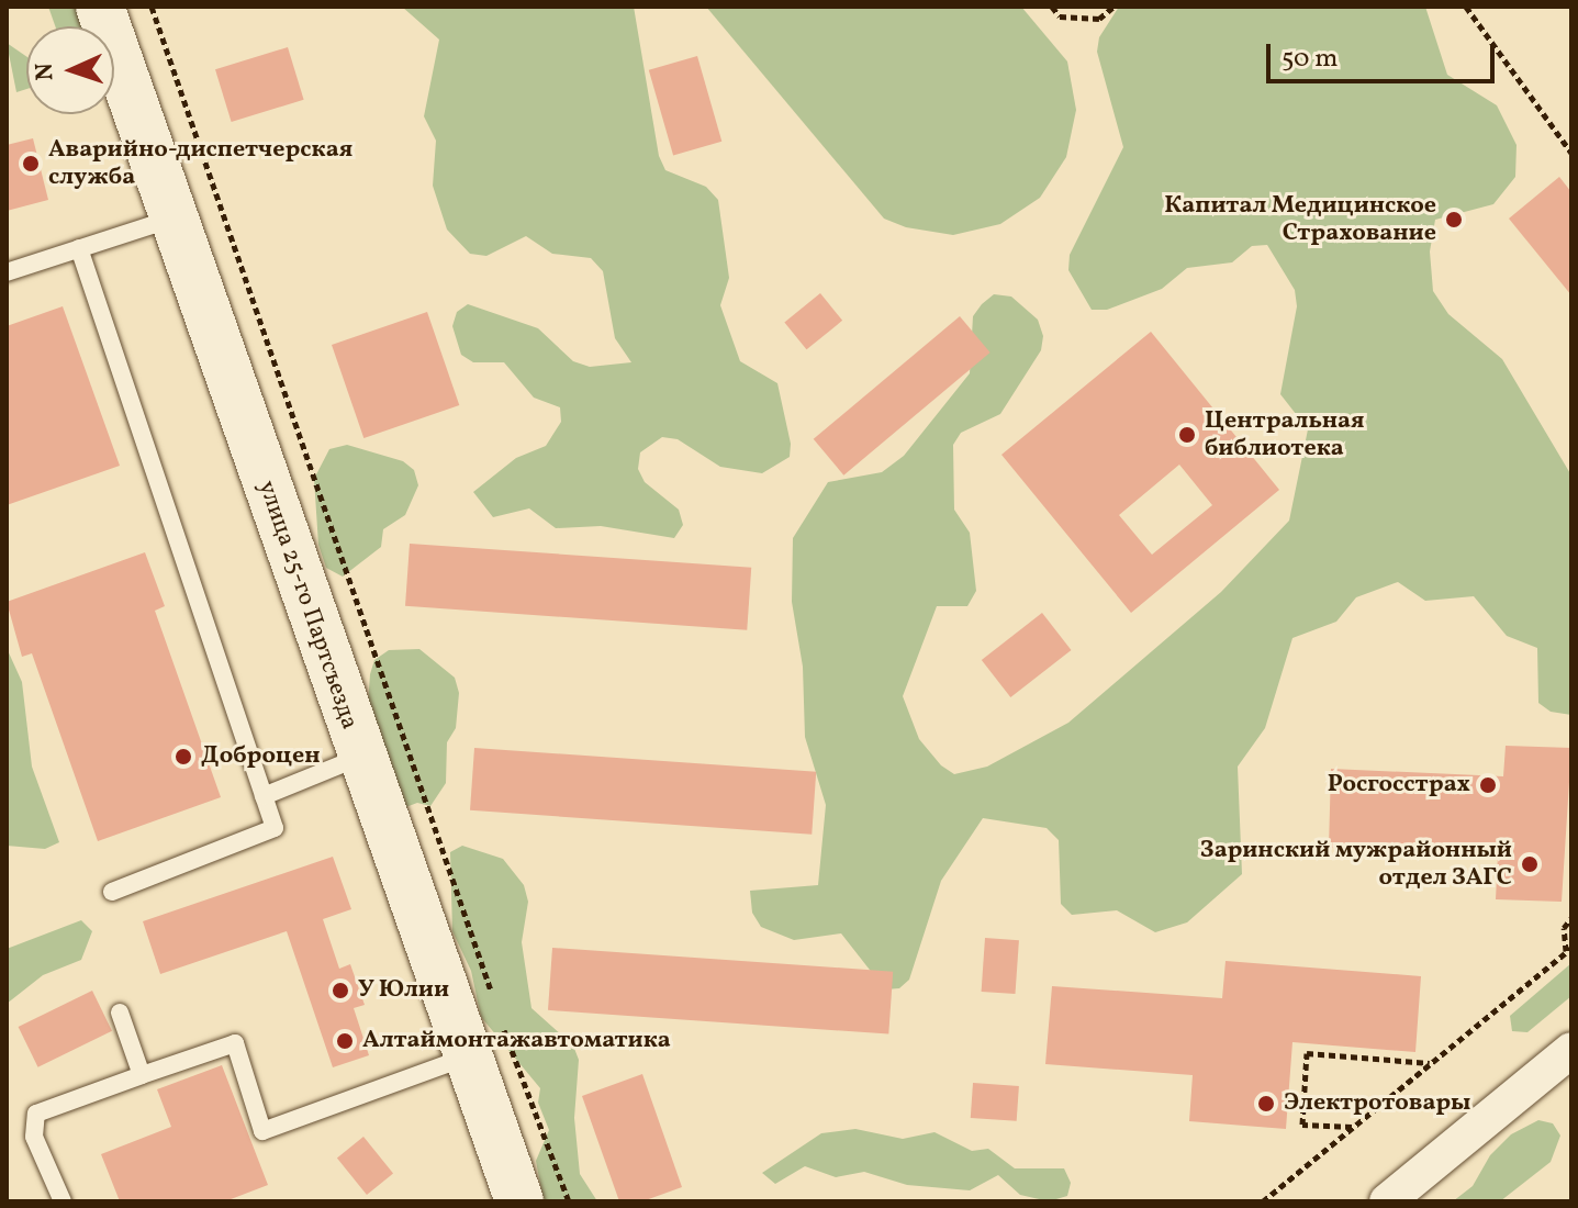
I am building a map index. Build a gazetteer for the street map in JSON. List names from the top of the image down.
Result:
{
  "streets": {
    "street": ["улица 25-го Партсъезда"]
  },
  "places": [
    "Аварийно-диспетчерская служба",
    "Капитал Медицинское Страхование",
    "Центральная библиотека",
    "Доброцен",
    "Росгосстрах",
    "Заринский мужрайонный отдел ЗАГС",
    "У Юлии",
    "Алтаймонтажавтоматика",
    "Электротовары"
  ],
  "scale_bar": "50 m",
  "north": "left"
}
